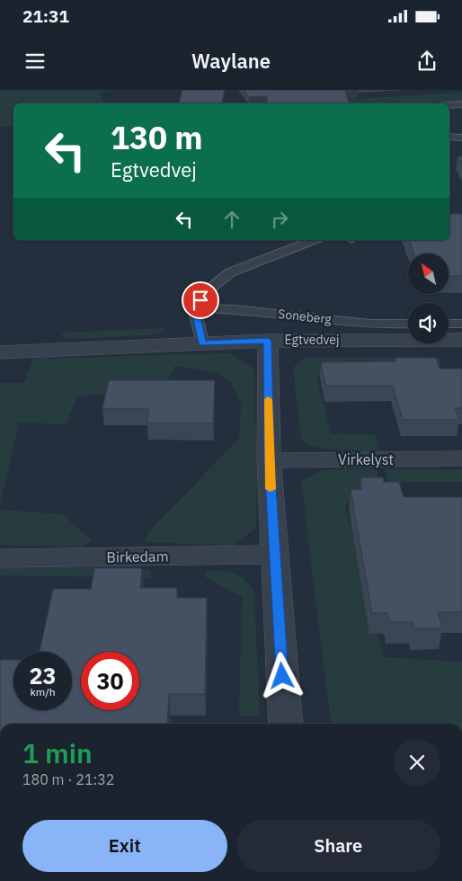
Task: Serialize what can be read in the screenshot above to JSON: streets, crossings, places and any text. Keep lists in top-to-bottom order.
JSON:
{
  "streets": {
    "street": ["Egtvedvej", "Virkelyst", "Birkedam"],
    "lane": ["Soneberg"]
  },
  "north": "top left",
  "page": {
    "status": "21:31",
    "header": "Waylane",
    "turn": ["130 m", "Egtvedvej"],
    "speed": "23 km/h",
    "limit": "30",
    "heading": ["1 min", "180 m · 21:32"],
    "buttons": ["Exit", "Share"]
  }
}
